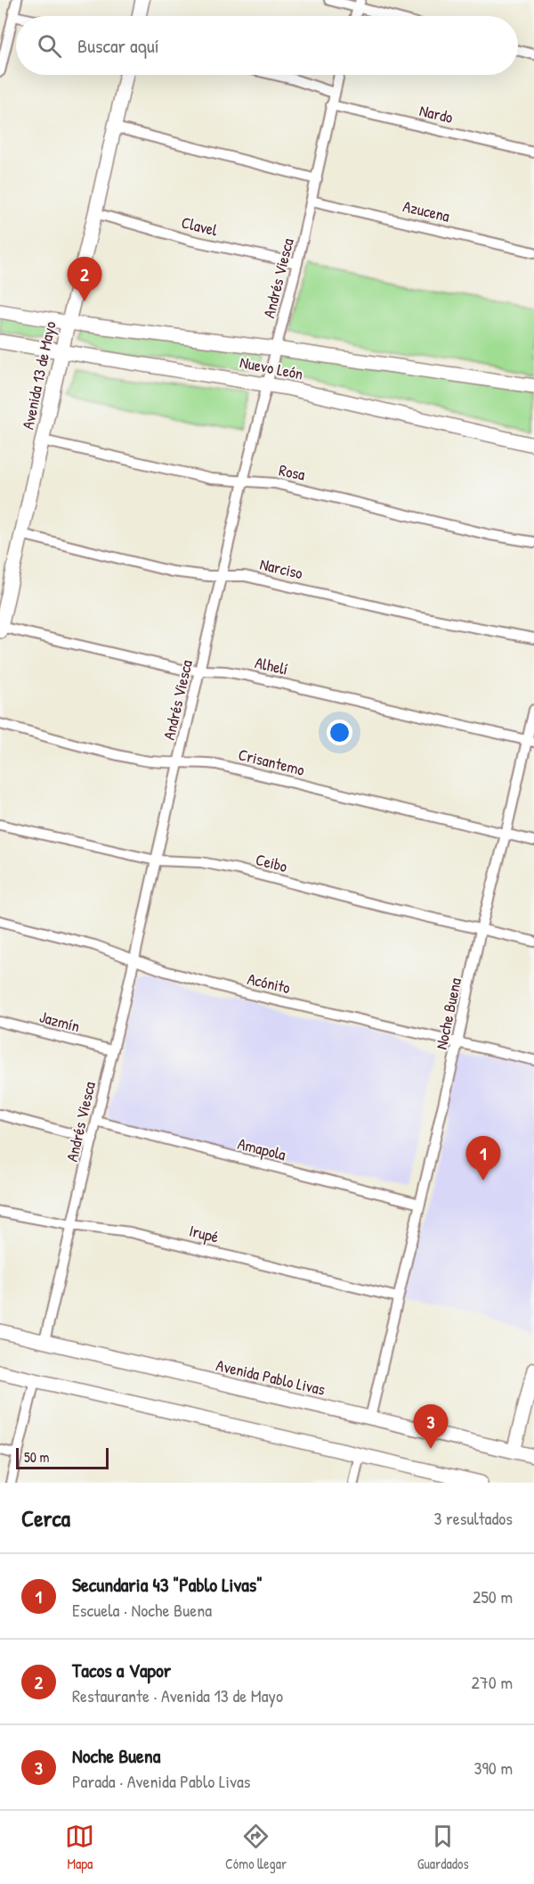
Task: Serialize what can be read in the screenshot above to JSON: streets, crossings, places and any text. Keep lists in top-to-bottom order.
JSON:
{
  "streets": {
    "street": [
      "Nardo",
      "Azucena",
      "Clavel",
      "Andrés Viesca",
      "Nuevo León",
      "Avenida 13 de Mayo",
      "Rosa",
      "Narciso",
      "Alhelí",
      "Crisantemo",
      "Ceibo",
      "Acónito",
      "Noche Buena",
      "Jazmín",
      "Amapola",
      "Irupé",
      "Avenida Pablo Livas"
    ]
  },
  "crossings": [
    ["Nardo", "Andrés Viesca"],
    ["Azucena", "Andrés Viesca"],
    ["Clavel", "Andrés Viesca"],
    ["Clavel", "Avenida 13 de Mayo"],
    ["Andrés Viesca", "Nuevo León"],
    ["Andrés Viesca", "Rosa"],
    ["Andrés Viesca", "Narciso"],
    ["Andrés Viesca", "Alhelí"],
    ["Andrés Viesca", "Crisantemo"],
    ["Andrés Viesca", "Ceibo"],
    ["Andrés Viesca", "Acónito"],
    ["Andrés Viesca", "Jazmín"],
    ["Andrés Viesca", "Amapola"],
    ["Andrés Viesca", "Irupé"],
    ["Andrés Viesca", "Avenida Pablo Livas"],
    ["Nuevo León", "Avenida 13 de Mayo"],
    ["Avenida 13 de Mayo", "Rosa"],
    ["Avenida 13 de Mayo", "Narciso"],
    ["Avenida 13 de Mayo", "Alhelí"],
    ["Alhelí", "Noche Buena"],
    ["Crisantemo", "Noche Buena"],
    ["Ceibo", "Noche Buena"],
    ["Acónito", "Noche Buena"],
    ["Noche Buena", "Amapola"],
    ["Noche Buena", "Irupé"],
    ["Noche Buena", "Avenida Pablo Livas"]
  ],
  "scale_bar": "50 m",
  "page": {
    "search": "Buscar aquí",
    "pins": ["2", "1", "3"],
    "scale": "50 m",
    "heading": ["Cerca", "3 resultados"],
    "list": [
      {
        "mark": "1",
        "name": "Secundaria 43 \"Pablo Livas\"",
        "note": "Escuela · Noche Buena",
        "value": "250 m"
      },
      {
        "mark": "2",
        "name": "Tacos a Vapor",
        "note": "Restaurante · Avenida 13 de Mayo",
        "value": "270 m"
      },
      {
        "mark": "3",
        "name": "Noche Buena",
        "note": "Parada · Avenida Pablo Livas",
        "value": "390 m"
      }
    ],
    "nav": ["Mapa", "Cómo llegar", "Guardados"]
  }
}
